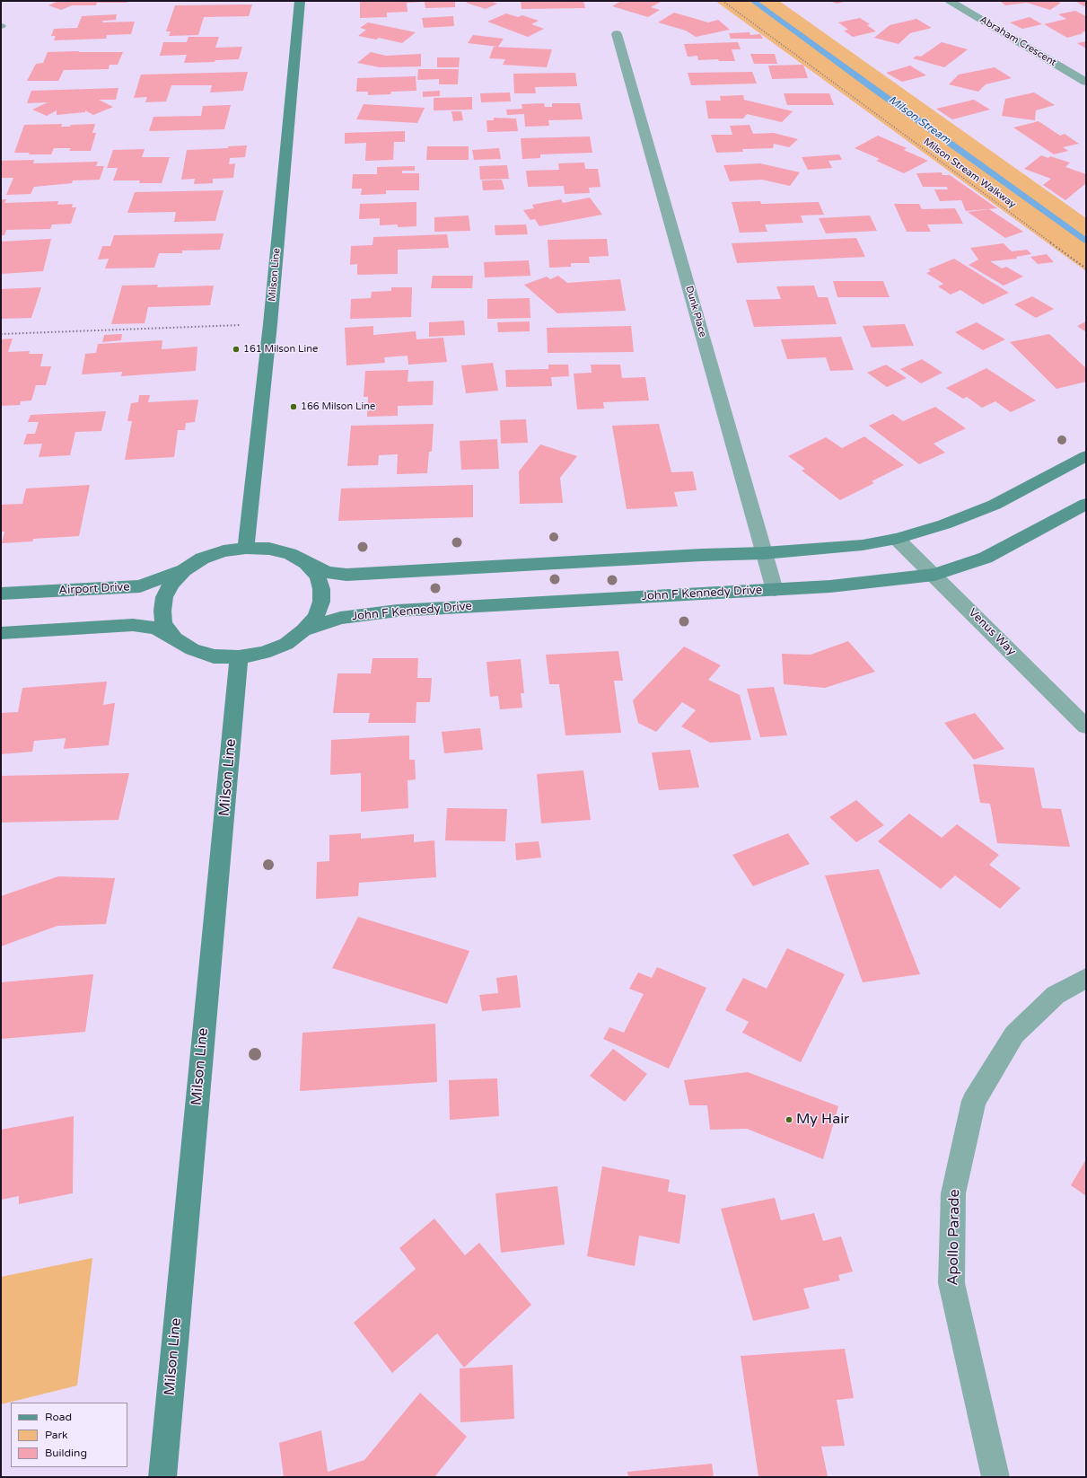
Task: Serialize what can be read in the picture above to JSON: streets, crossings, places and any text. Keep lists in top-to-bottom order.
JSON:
{
  "streets": {
    "main road": ["Milson Line", "Airport Drive", "John F Kennedy Drive"],
    "street": [
      "Abraham Crescent",
      "Dunk Place",
      "Venus Way",
      "Apollo Parade"
    ],
    "path": ["Milson Stream Walkway"]
  },
  "crossings": [
    ["Dunk Place", "John F Kennedy Drive"],
    ["John F Kennedy Drive", "Venus Way"]
  ],
  "water": ["Milson Stream"],
  "places": ["161 Milson Line", "166 Milson Line", "My Hair"],
  "legend": ["Road", "Park", "Building"]
}
